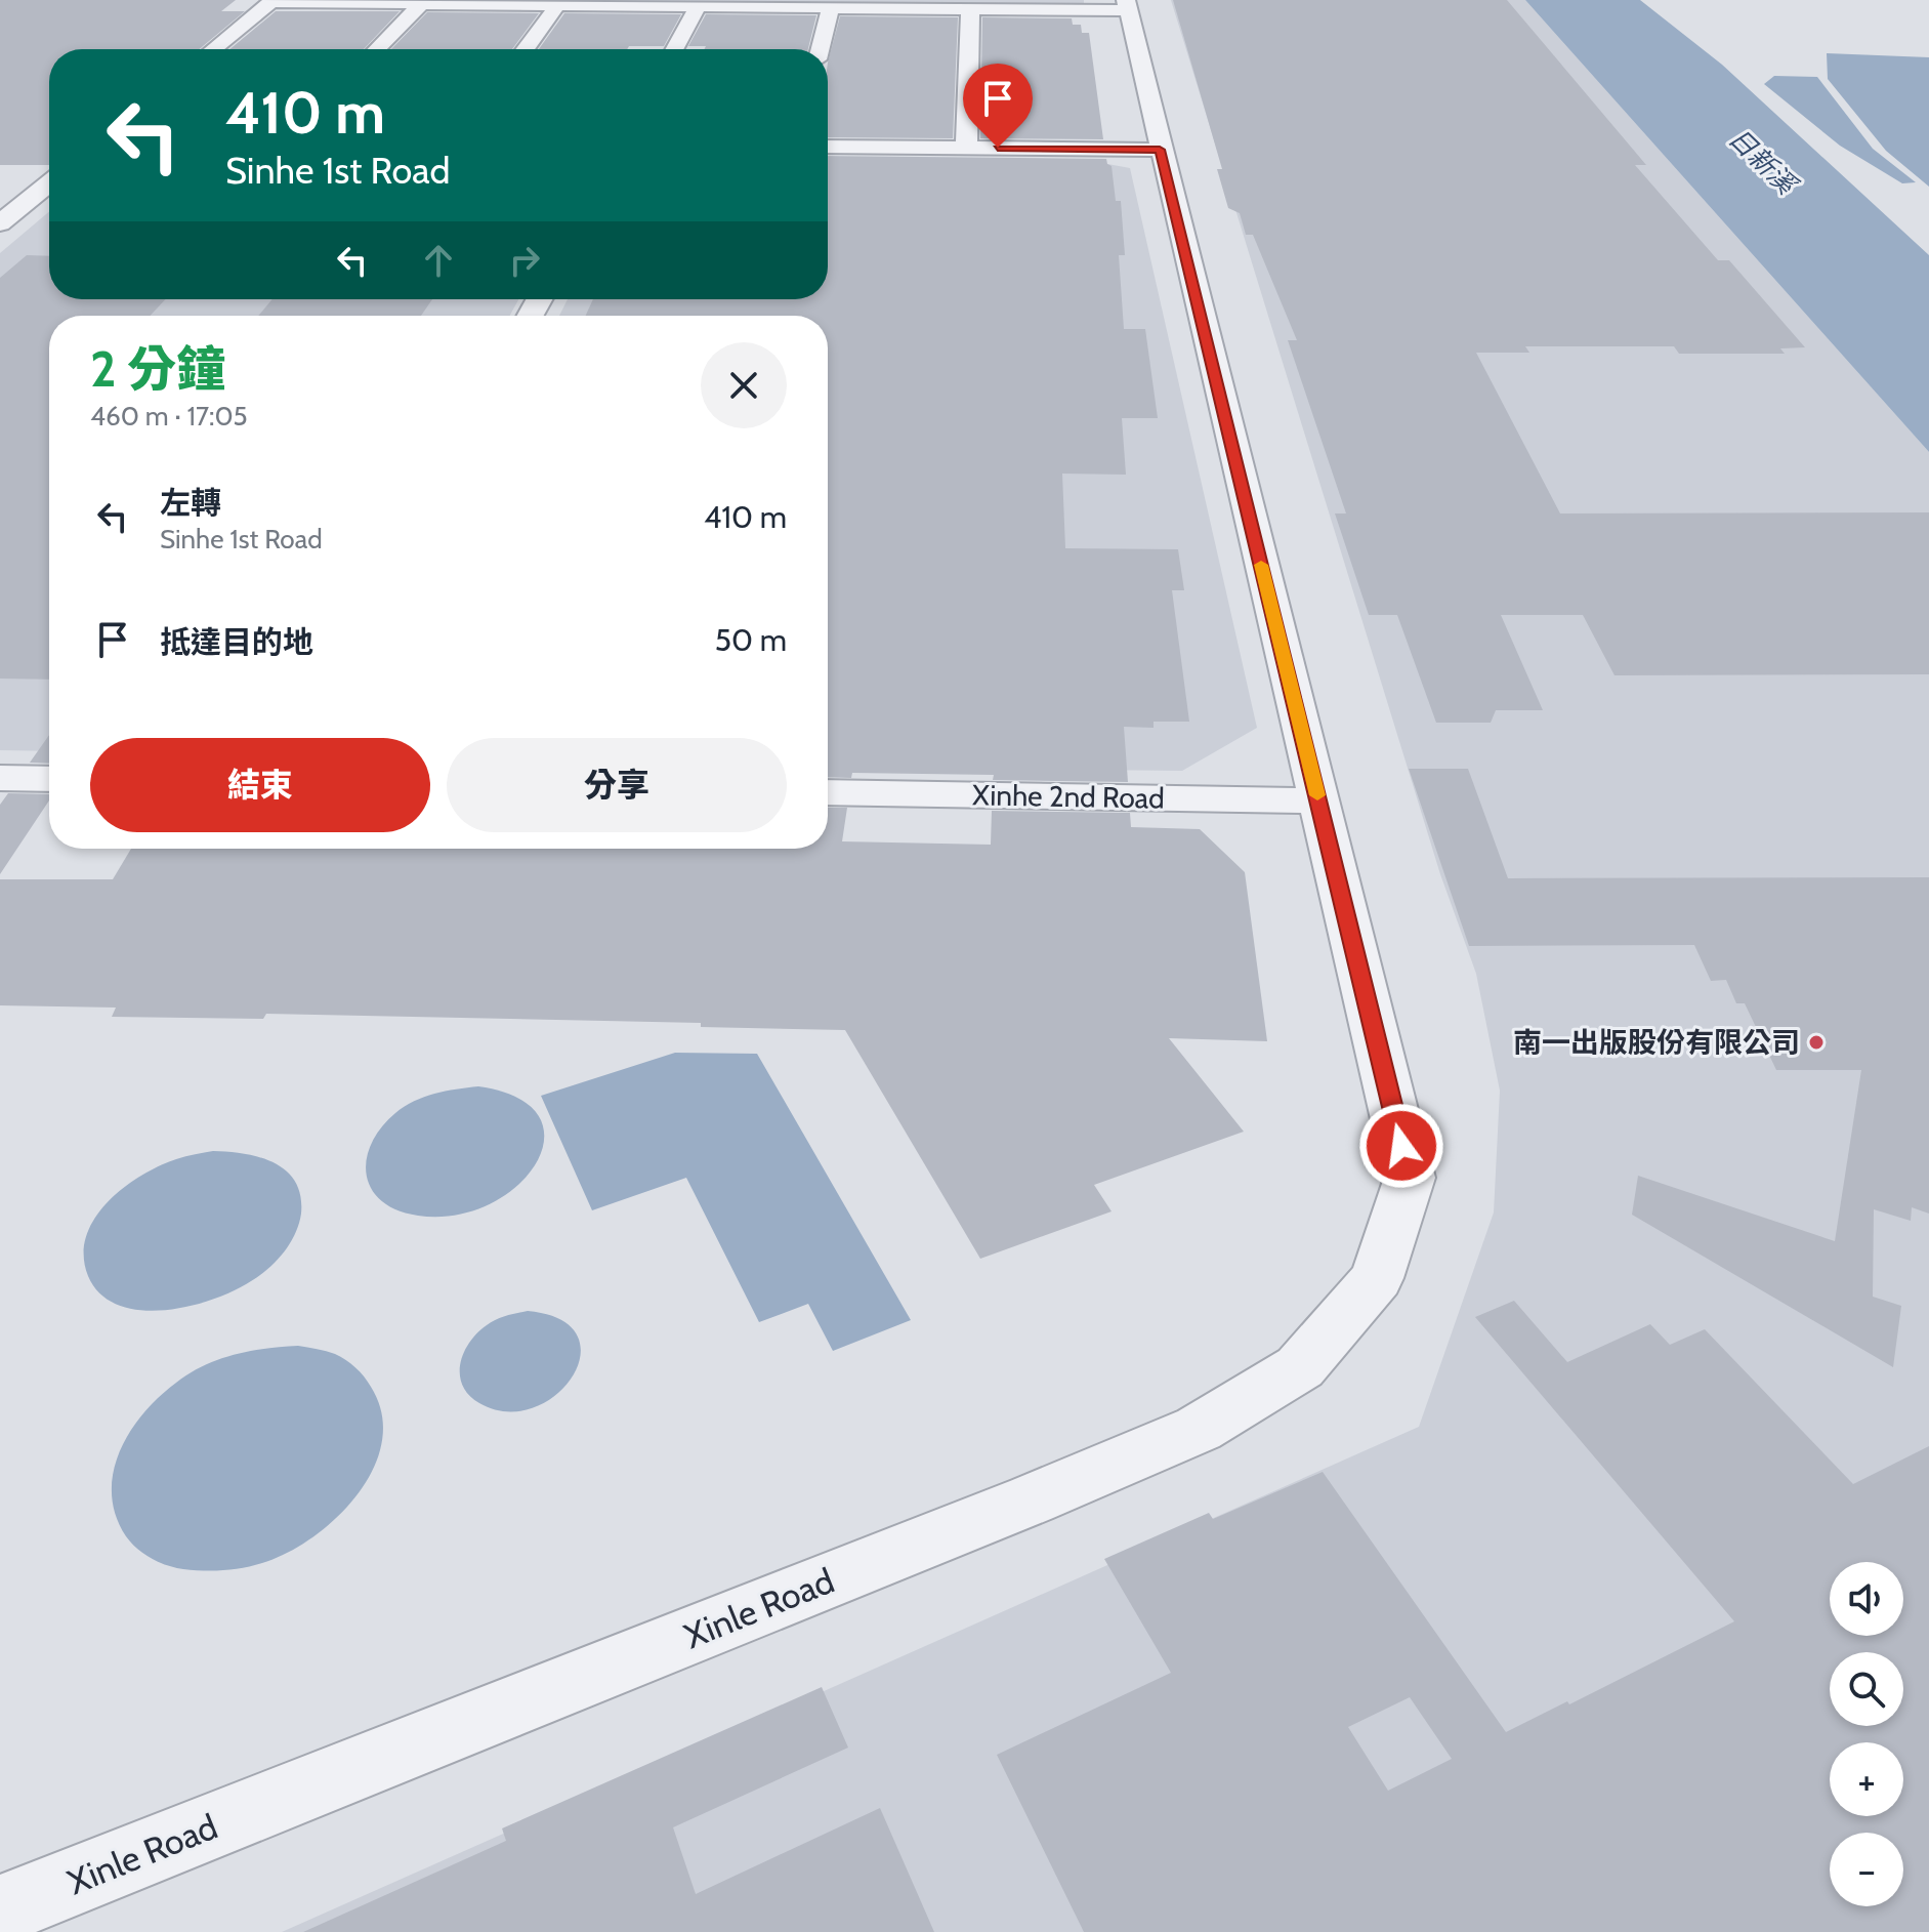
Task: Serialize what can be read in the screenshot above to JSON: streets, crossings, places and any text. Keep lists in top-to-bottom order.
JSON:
{
  "streets": {
    "street": ["Xinhe 2nd Road", "Xinle Road"]
  },
  "crossings": [
    ["Xinhe 2nd Road", "Xinle Road"]
  ],
  "water": ["日新溪"],
  "places": ["南一出版股份有限公司"],
  "page": {
    "turn": ["410 m", "Sinhe 1st Road"],
    "heading": ["2 分鐘", "460 m · 17:05"],
    "list": [
      {
        "name": "左轉",
        "note": "Sinhe 1st Road",
        "value": "410 m"
      },
      {
        "name": "抵達目的地",
        "value": "50 m"
      }
    ],
    "buttons": ["結束", "分享"],
    "map_buttons": ["+", "−"]
  }
}
